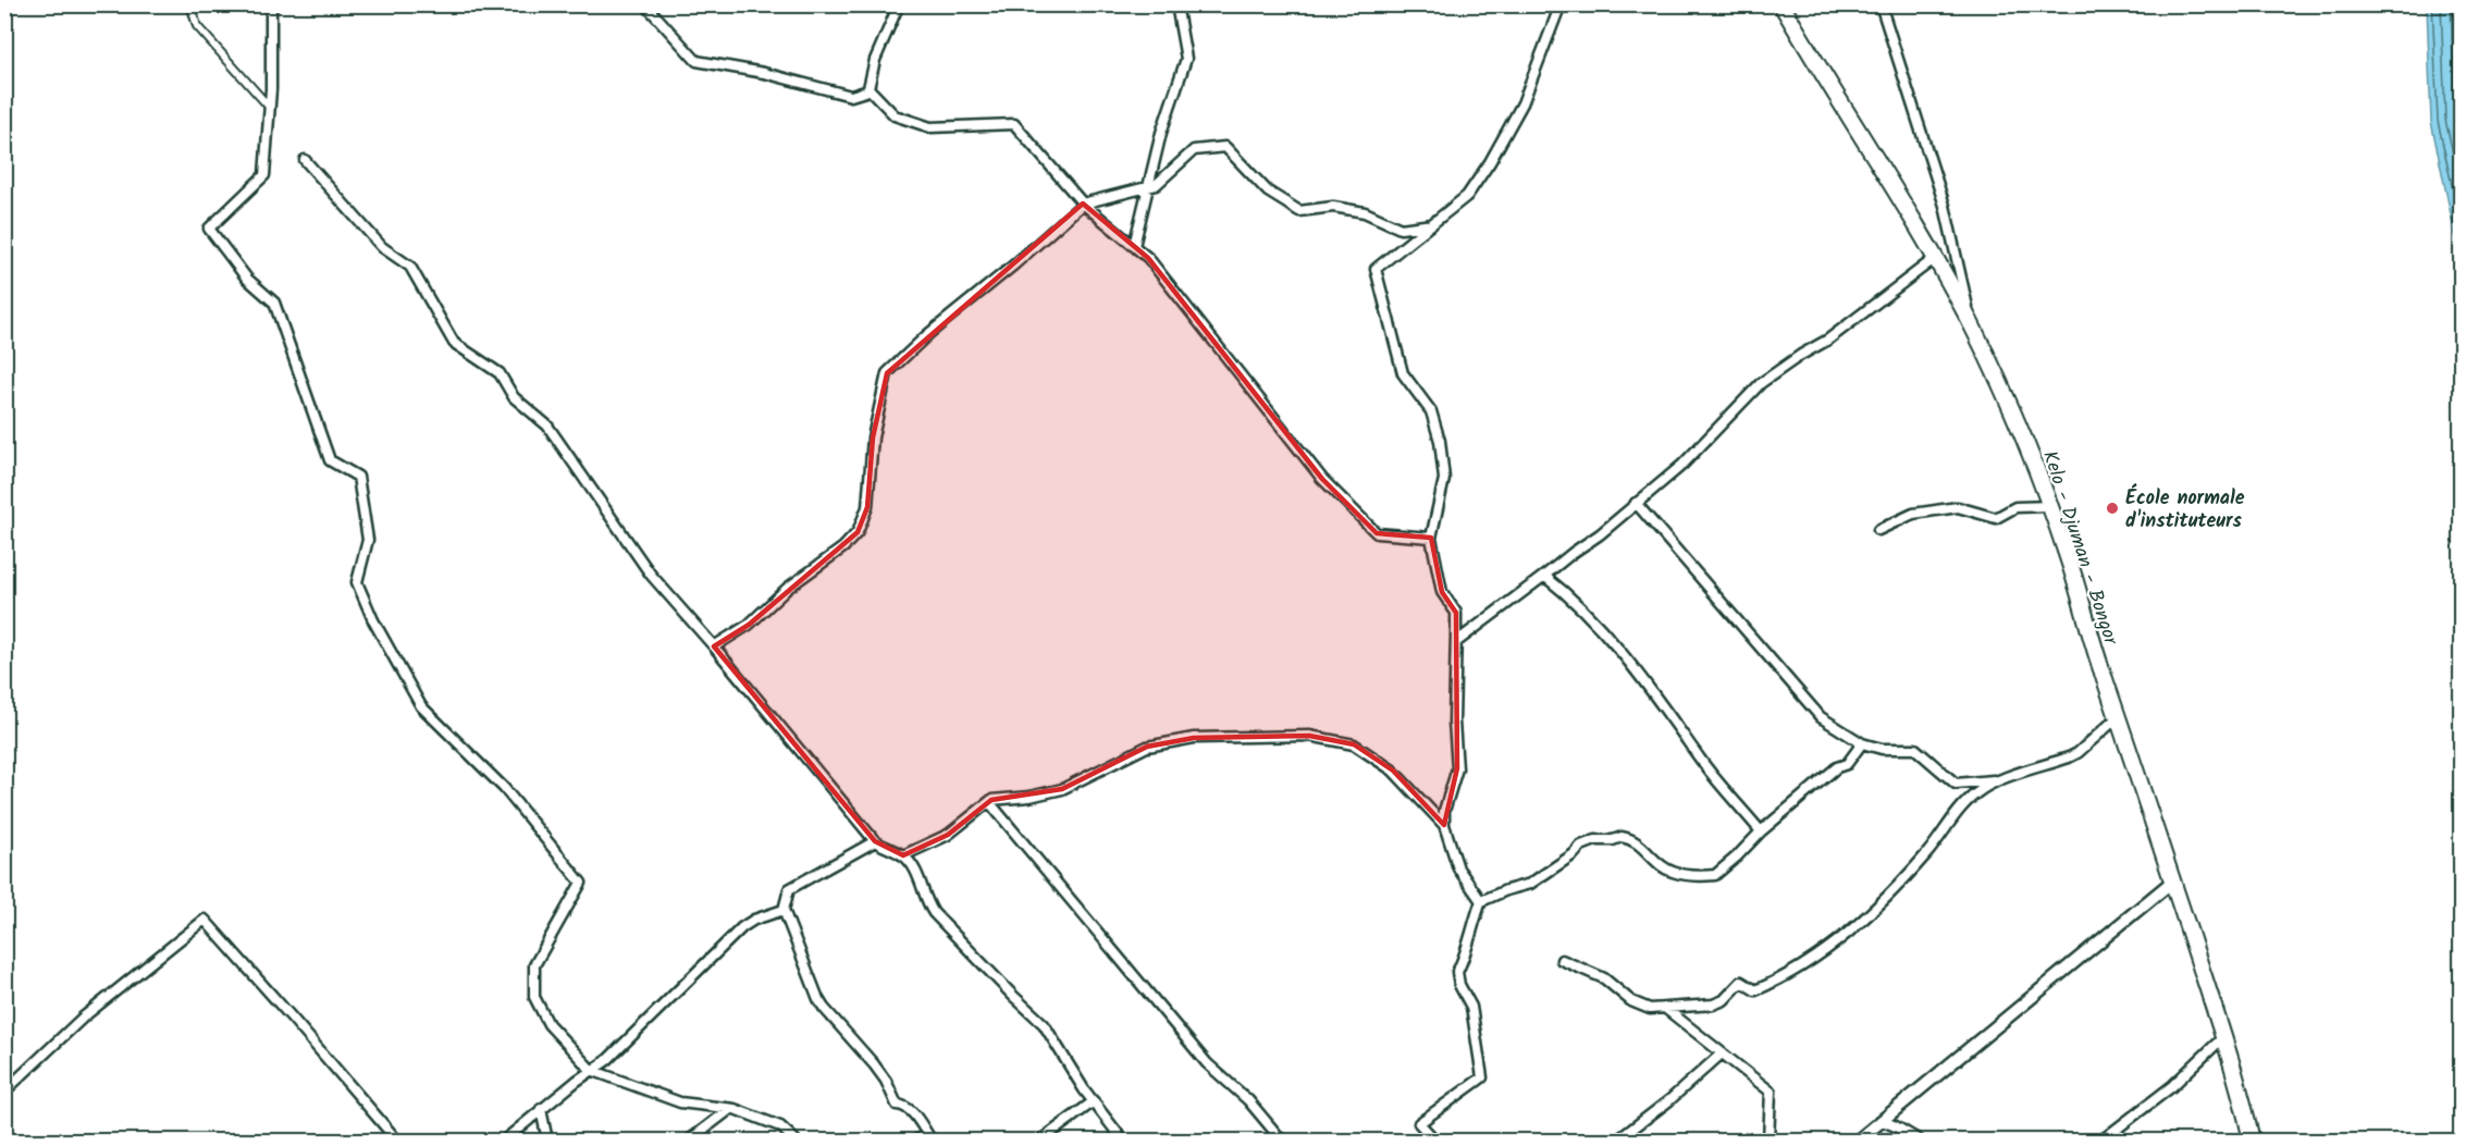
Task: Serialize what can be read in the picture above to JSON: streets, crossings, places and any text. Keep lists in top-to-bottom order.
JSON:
{
  "streets": {
    "highway": ["Kelo - Djuman - Bongor"]
  },
  "places": ["École normale d'instituteurs"]
}
